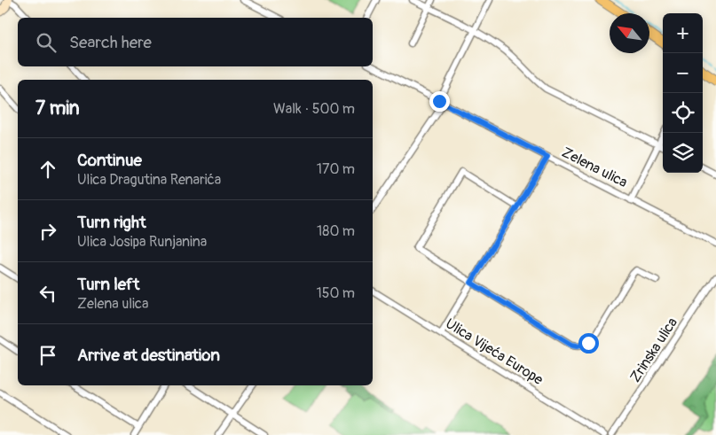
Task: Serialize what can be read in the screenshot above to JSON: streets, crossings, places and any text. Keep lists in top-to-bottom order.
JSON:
{
  "streets": {
    "street": ["Zelena ulica", "Zrinska ulica", "Ulica Vijeća Europe"]
  },
  "north": "top left",
  "page": {
    "map_buttons": ["+", "−"],
    "search": "Search here",
    "heading": ["7 min", "Walk · 500 m"],
    "list": [
      ["Continue", "Ulica Dragutina Renarića", "170 m"],
      ["Turn right", "Ulica Josipa Runjanina", "180 m"],
      ["Turn left", "Zelena ulica", "150 m"],
      "Arrive at destination"
    ]
  }
}
